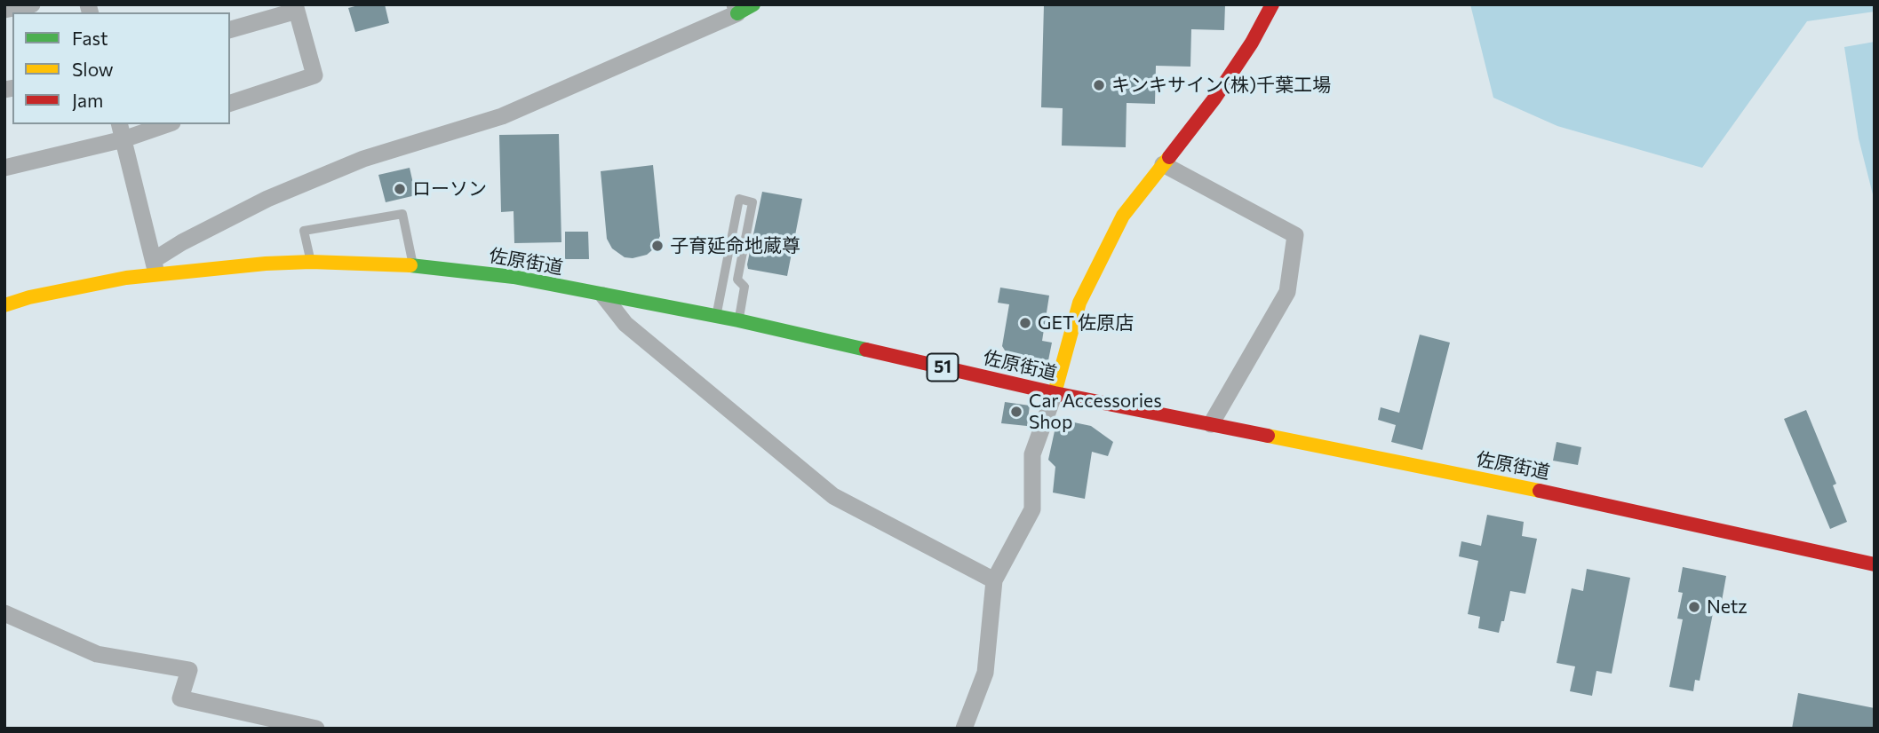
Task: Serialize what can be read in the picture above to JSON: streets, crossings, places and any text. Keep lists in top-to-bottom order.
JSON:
{
  "streets": {
    "main road": ["佐原街道", "51"]
  },
  "places": [
    "キンキサイン(株)千葉工場",
    "ローソン",
    "子育延命地蔵尊",
    "GET 佐原店",
    "Car Accessories Shop",
    "Netz"
  ],
  "legend": ["Fast", "Slow", "Jam"]
}
